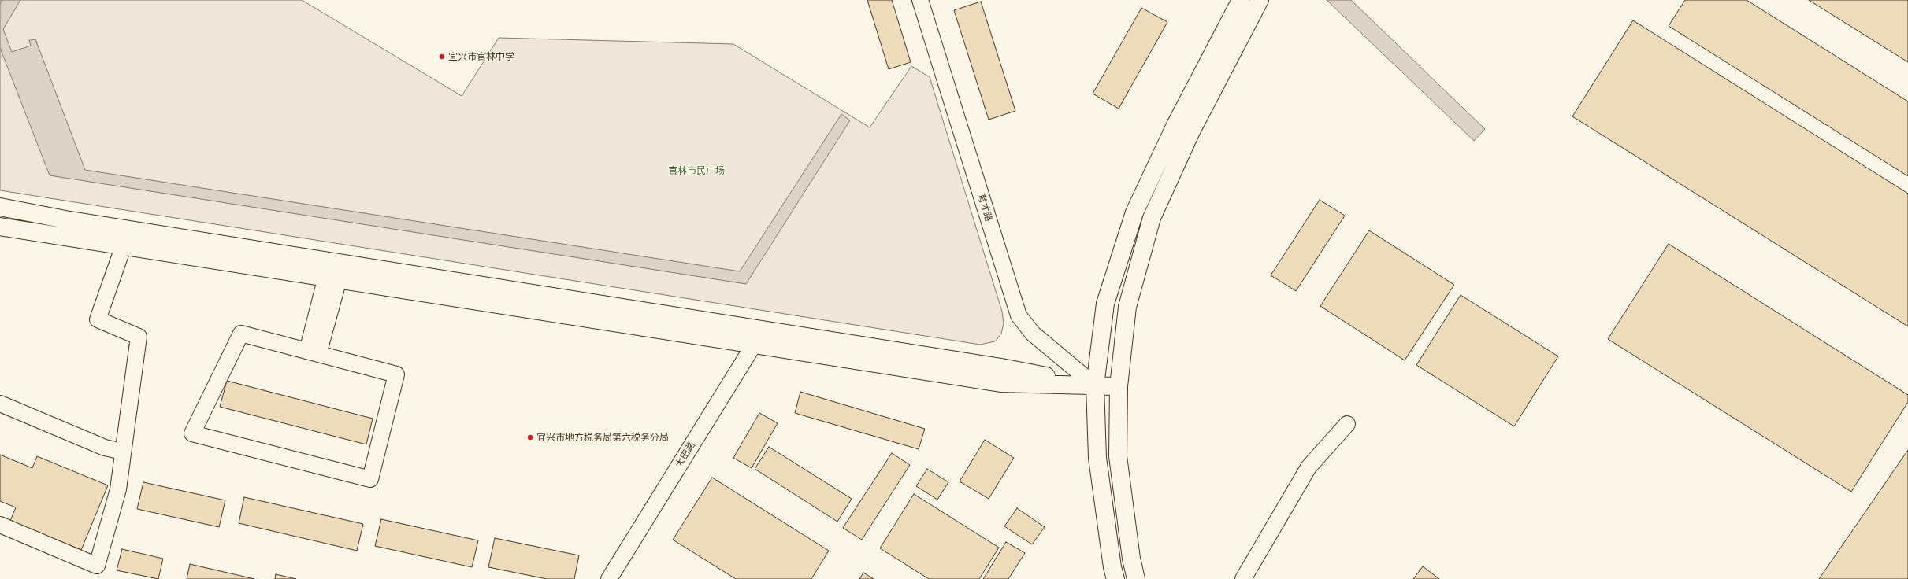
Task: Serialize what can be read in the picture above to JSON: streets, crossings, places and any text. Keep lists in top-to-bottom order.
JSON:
{
  "streets": {
    "street": ["育才路", "大田路"]
  },
  "parks": ["官林市民广场"],
  "places": ["宜兴市官林中学", "宜兴市地方税务局第六税务分局"]
}
